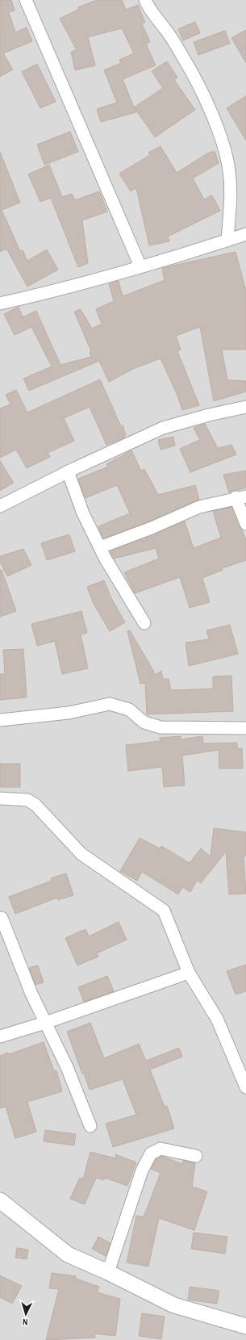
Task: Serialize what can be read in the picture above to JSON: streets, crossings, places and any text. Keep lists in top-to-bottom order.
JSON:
{
  "north": "bottom"
}
